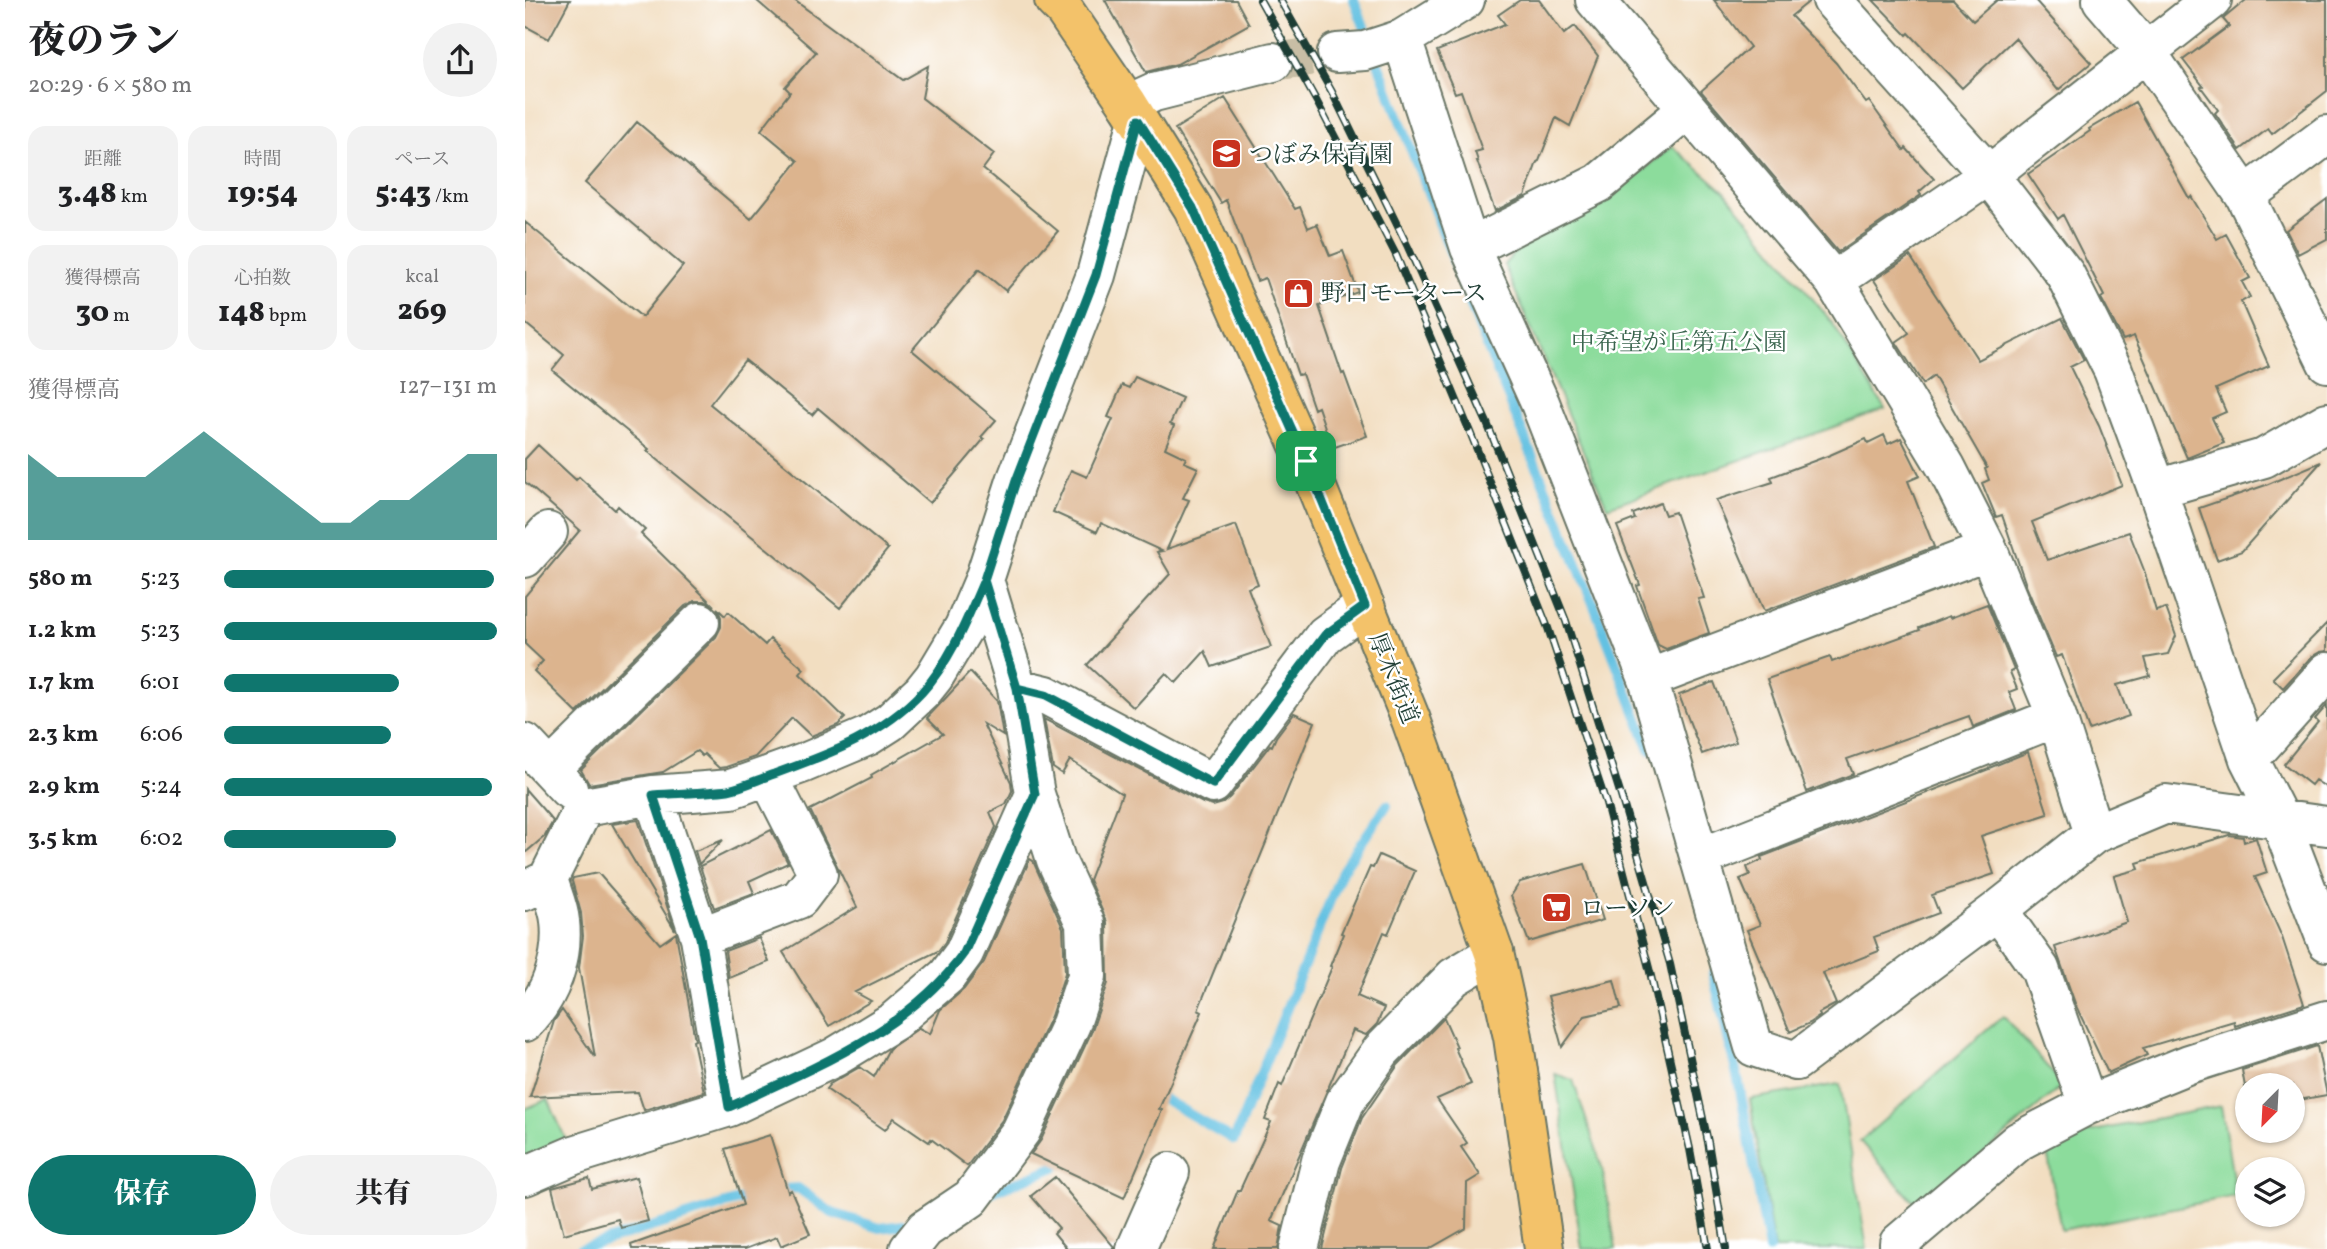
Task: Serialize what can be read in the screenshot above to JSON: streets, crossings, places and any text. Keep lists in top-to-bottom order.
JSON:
{
  "streets": {
    "main road": ["厚木街道"]
  },
  "parks": ["中希望が丘第五公園"],
  "places": {
    "school or university": ["つぼみ保育園"],
    "shop": ["野口モータース"],
    "supermarket": ["ローソン"]
  },
  "north": "bottom left",
  "page": {
    "heading": ["夜のラン", "20:29 · 6 × 580 m"],
    "stats": [
      ["距離", "3.48 km"],
      ["時間", "19:54"],
      ["ペース", "5:43 /km"],
      ["獲得標高", "30 m"],
      ["心拍数", "148 bpm"],
      ["kcal", "269"]
    ],
    "chart": ["獲得標高", "127–131 m"],
    "list": [
      {
        "name": "580 m",
        "note": "5:23"
      },
      {
        "name": "1.2 km",
        "note": "5:23"
      },
      {
        "name": "1.7 km",
        "note": "6:01"
      },
      {
        "name": "2.3 km",
        "note": "6:06"
      },
      {
        "name": "2.9 km",
        "note": "5:24"
      },
      {
        "name": "3.5 km",
        "note": "6:02"
      }
    ],
    "buttons": ["保存", "共有"]
  }
}
